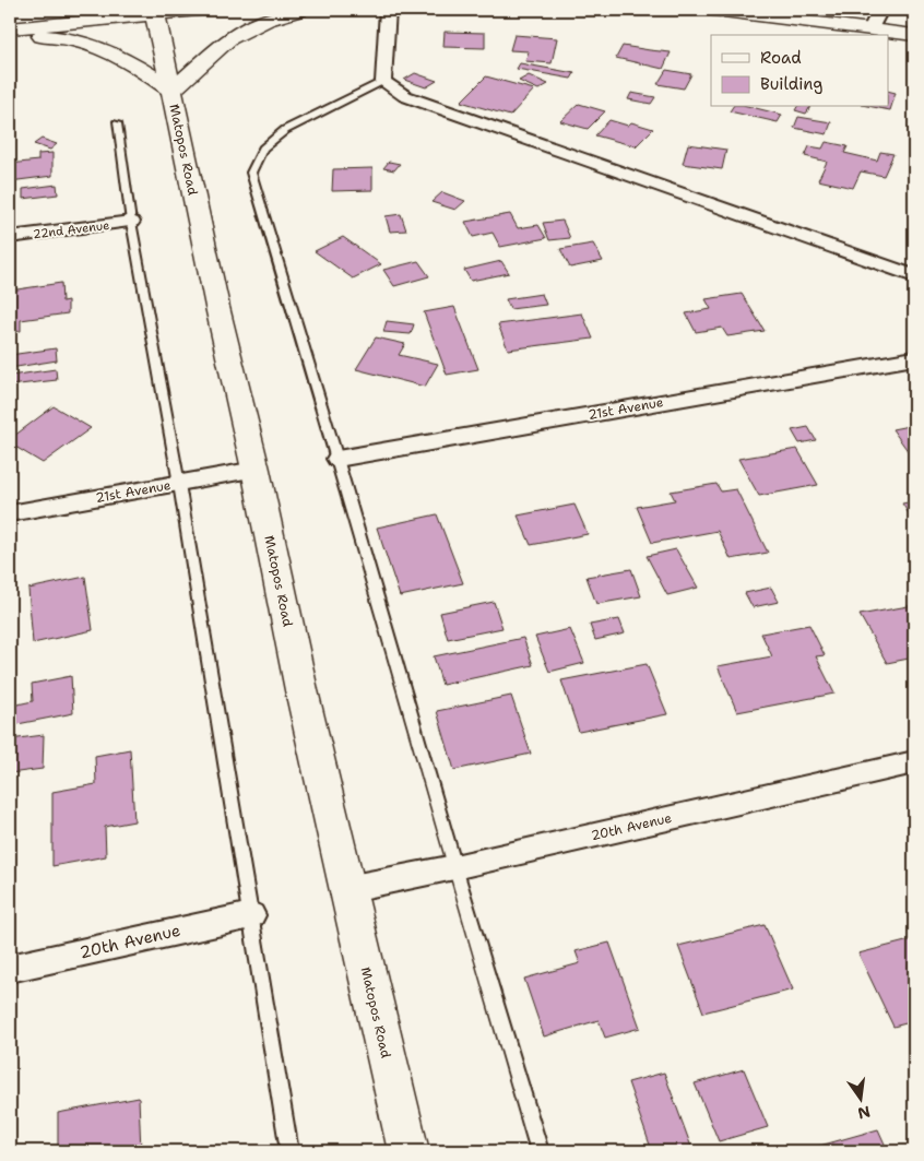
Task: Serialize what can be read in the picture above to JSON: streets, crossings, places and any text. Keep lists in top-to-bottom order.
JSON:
{
  "streets": {
    "main road": ["Matopos Road"],
    "street": ["22nd Avenue", "21st Avenue", "20th Avenue"]
  },
  "crossings": [
    ["Matopos Road", "21st Avenue"],
    ["Matopos Road", "20th Avenue"]
  ],
  "legend": ["Road", "Building"],
  "north": "bottom"
}
